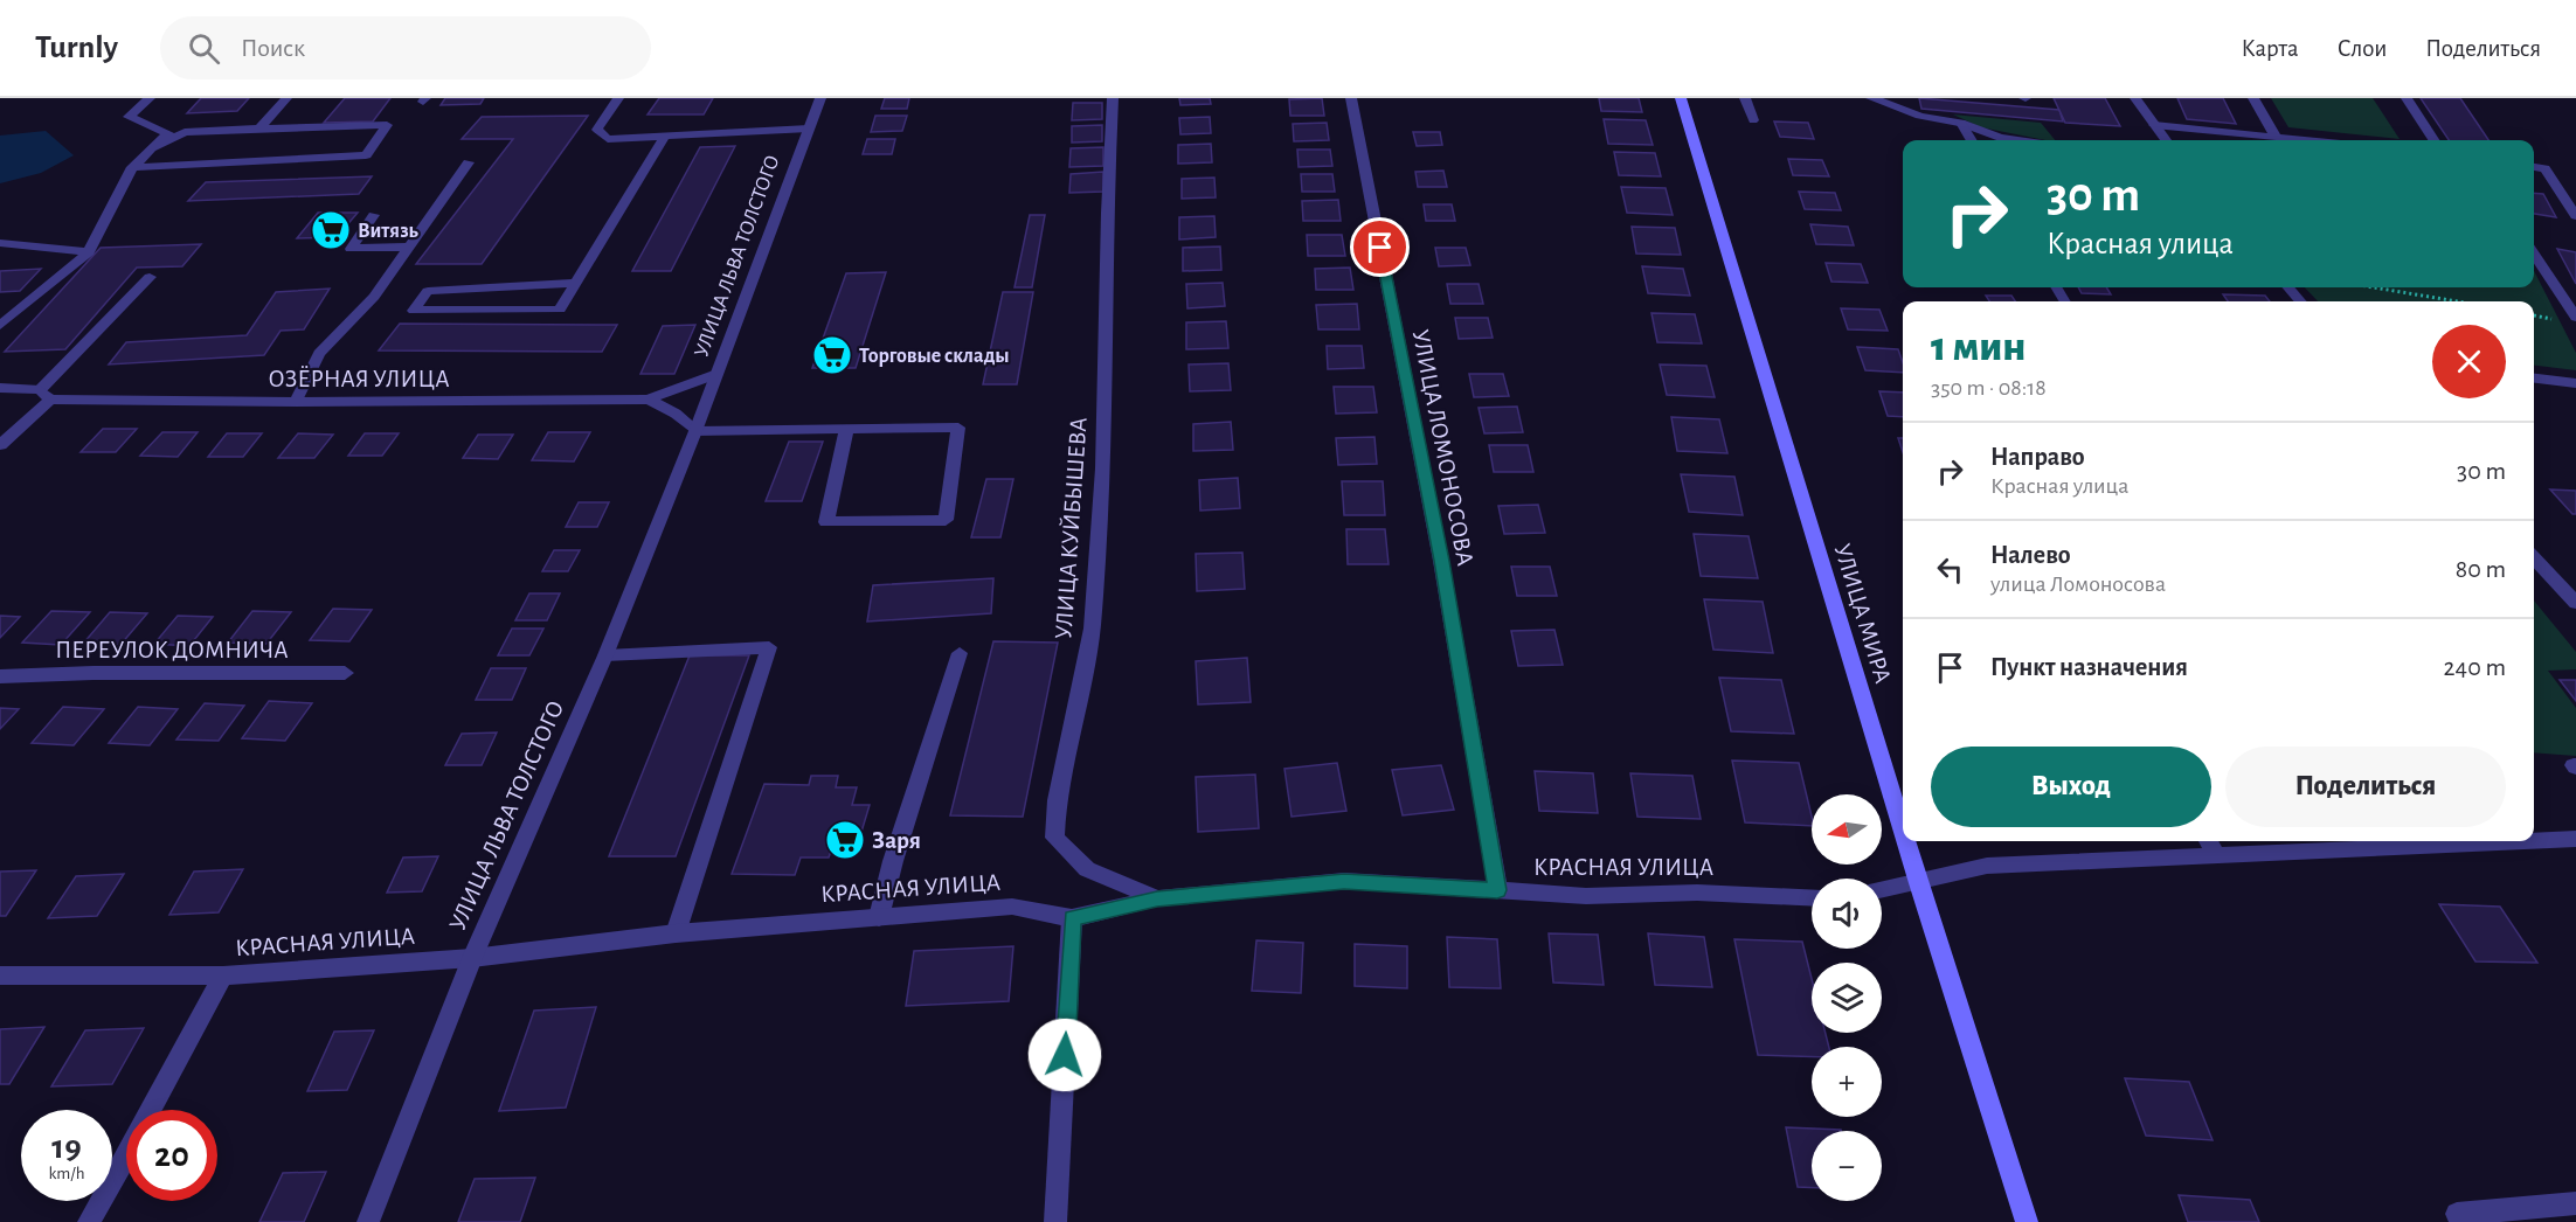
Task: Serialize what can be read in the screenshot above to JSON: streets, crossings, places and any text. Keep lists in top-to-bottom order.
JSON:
{
  "streets": {
    "main road": ["УЛИЦА МИРА"],
    "street": [
      "УЛИЦА ЛЬВА ТОЛСТОГО",
      "ОЗЁРНАЯ УЛИЦА",
      "УЛИЦА ЛОМОНОСОВА",
      "УЛИЦА КУЙБЫШЕВА",
      "ПЕРЕУЛОК ДОМНИЧА",
      "КРАСНАЯ УЛИЦА"
    ]
  },
  "crossings": [
    ["УЛИЦА ЛЬВА ТОЛСТОГО", "ОЗЁРНАЯ УЛИЦА"],
    ["УЛИЦА ЛЬВА ТОЛСТОГО", "КРАСНАЯ УЛИЦА"],
    ["УЛИЦА ЛОМОНОСОВА", "КРАСНАЯ УЛИЦА"],
    ["УЛИЦА КУЙБЫШЕВА", "КРАСНАЯ УЛИЦА"]
  ],
  "places": {
    "supermarket": ["Витязь", "Торговые склады", "Заря"]
  },
  "north": "left",
  "page": {
    "header": "Turnly",
    "search": "Поиск",
    "nav": ["Карта", "Слои", "Поделиться"],
    "turn": ["30 m", "Красная улица"],
    "heading": ["1 мин", "350 m · 08:18"],
    "list": [
      {
        "name": "Направо",
        "note": "Красная улица",
        "value": "30 m"
      },
      {
        "name": "Налево",
        "note": "улица Ломоносова",
        "value": "80 m"
      },
      {
        "name": "Пункт назначения",
        "value": "240 m"
      }
    ],
    "buttons": ["Выход", "Поделиться"],
    "map_buttons": ["+", "−"],
    "speed": "19 km/h",
    "limit": "20"
  }
}
